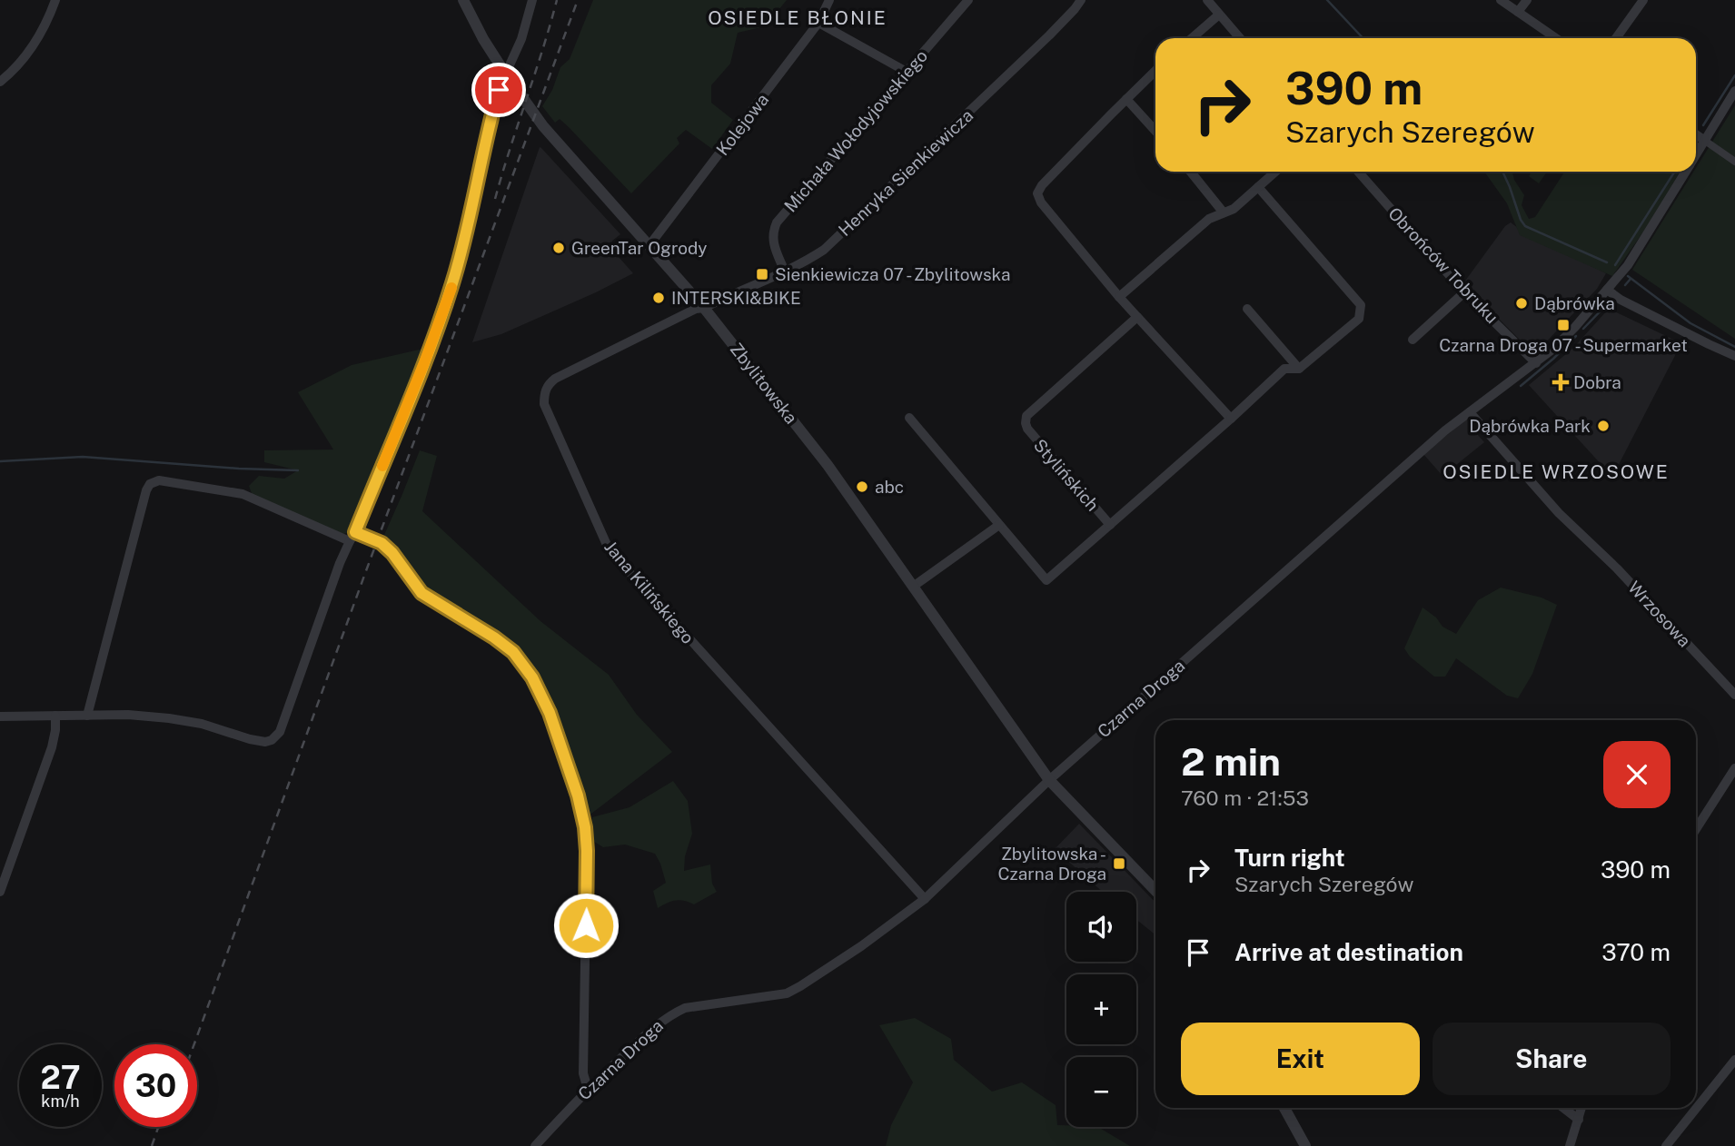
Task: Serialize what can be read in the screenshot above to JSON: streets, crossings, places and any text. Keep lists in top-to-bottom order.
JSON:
{
  "streets": {
    "street": [
      "Kolejowa",
      "Michała Wołodyjowskiego",
      "Henryka Sienkiewicza",
      "Obrońców Tobruku",
      "Zbylitowska",
      "Stylińskich",
      "Jana Kilińskiego",
      "Wrzosowa",
      "Czarna Droga"
    ]
  },
  "crossings": [
    ["Kolejowa", "Zbylitowska"],
    ["Michała Wołodyjowskiego", "Henryka Sienkiewicza"],
    ["Henryka Sienkiewicza", "Zbylitowska"],
    ["Henryka Sienkiewicza", "Jana Kilińskiego"],
    ["Obrońców Tobruku", "Czarna Droga"],
    ["Zbylitowska", "Jana Kilińskiego"],
    ["Zbylitowska", "Czarna Droga"],
    ["Jana Kilińskiego", "Czarna Droga"],
    ["Wrzosowa", "Czarna Droga"]
  ],
  "districts": ["OSIEDLE BŁONIE", "OSIEDLE WRZOSOWE"],
  "places": {
    "other": [
      "GreenTar Ogrody",
      "INTERSKI&BIKE",
      "Dąbrówka",
      "Dąbrówka Park",
      "abc"
    ],
    "transit": ["Sienkiewicza 07 - Zbylitowska", "Czarna Droga 07 - Supermarket", "Zbylitowska - Czarna Droga"],
    "health": ["Dobra"]
  },
  "page": {
    "turn": ["390 m", "Szarych Szeregów"],
    "heading": ["2 min", "760 m · 21:53"],
    "list": [
      {
        "name": "Turn right",
        "note": "Szarych Szeregów",
        "value": "390 m"
      },
      {
        "name": "Arrive at destination",
        "value": "370 m"
      }
    ],
    "map_buttons": ["+", "−"],
    "buttons": ["Exit", "Share"],
    "speed": "27 km/h",
    "limit": "30"
  }
}
